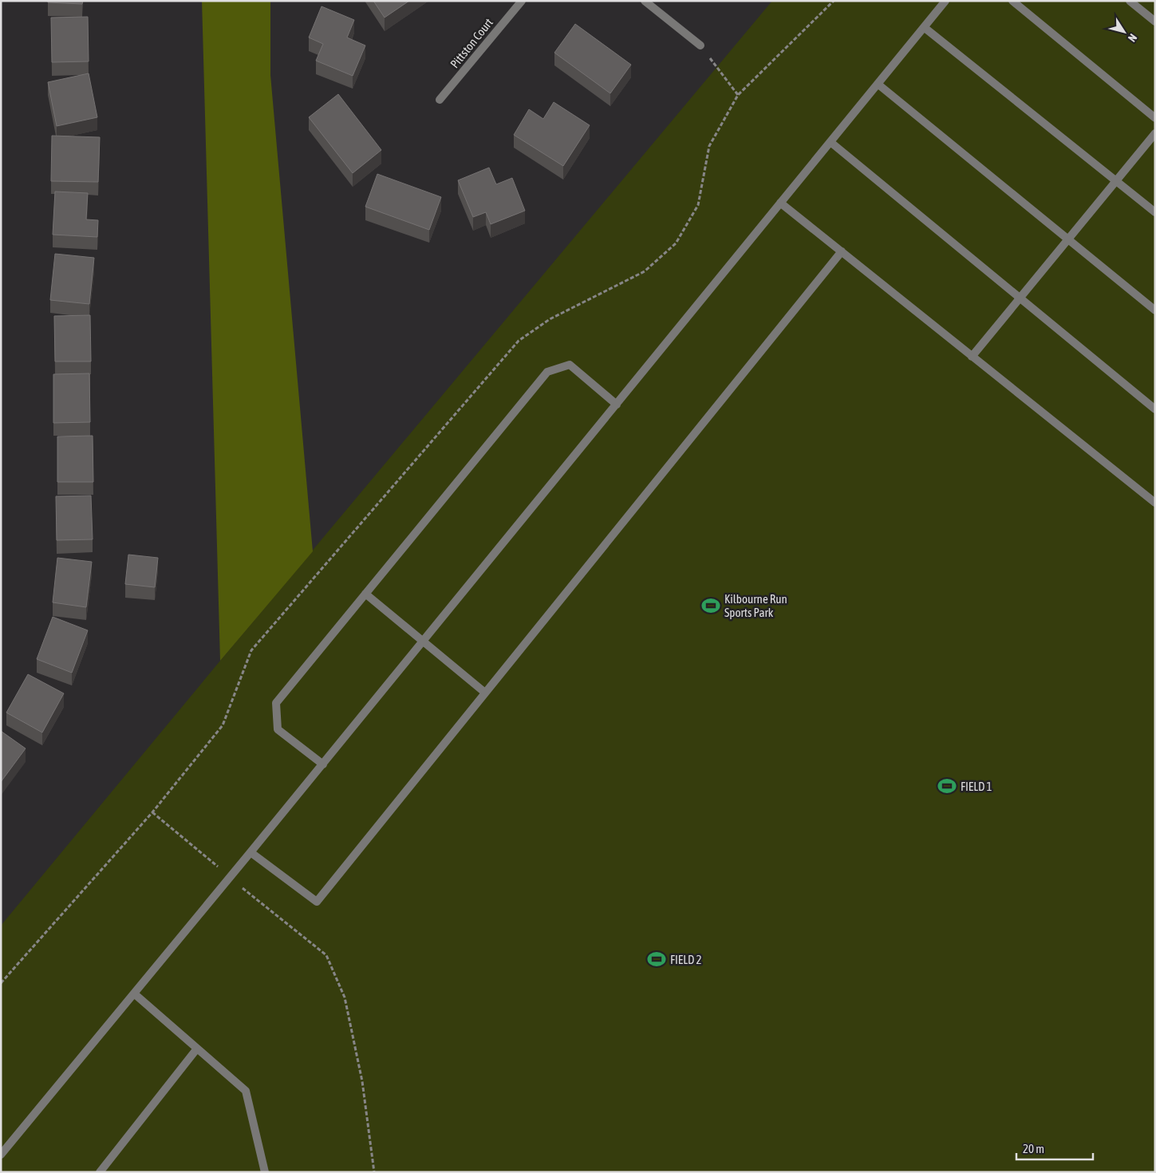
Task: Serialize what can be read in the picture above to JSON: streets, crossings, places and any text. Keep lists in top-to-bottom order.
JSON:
{
  "streets": {
    "street": ["Pittston Court"]
  },
  "places": {
    "sports": ["Kilbourne Run Sports Park", "FIELD 1", "FIELD 2"]
  },
  "scale_bar": "20 m",
  "north": "bottom right"
}
